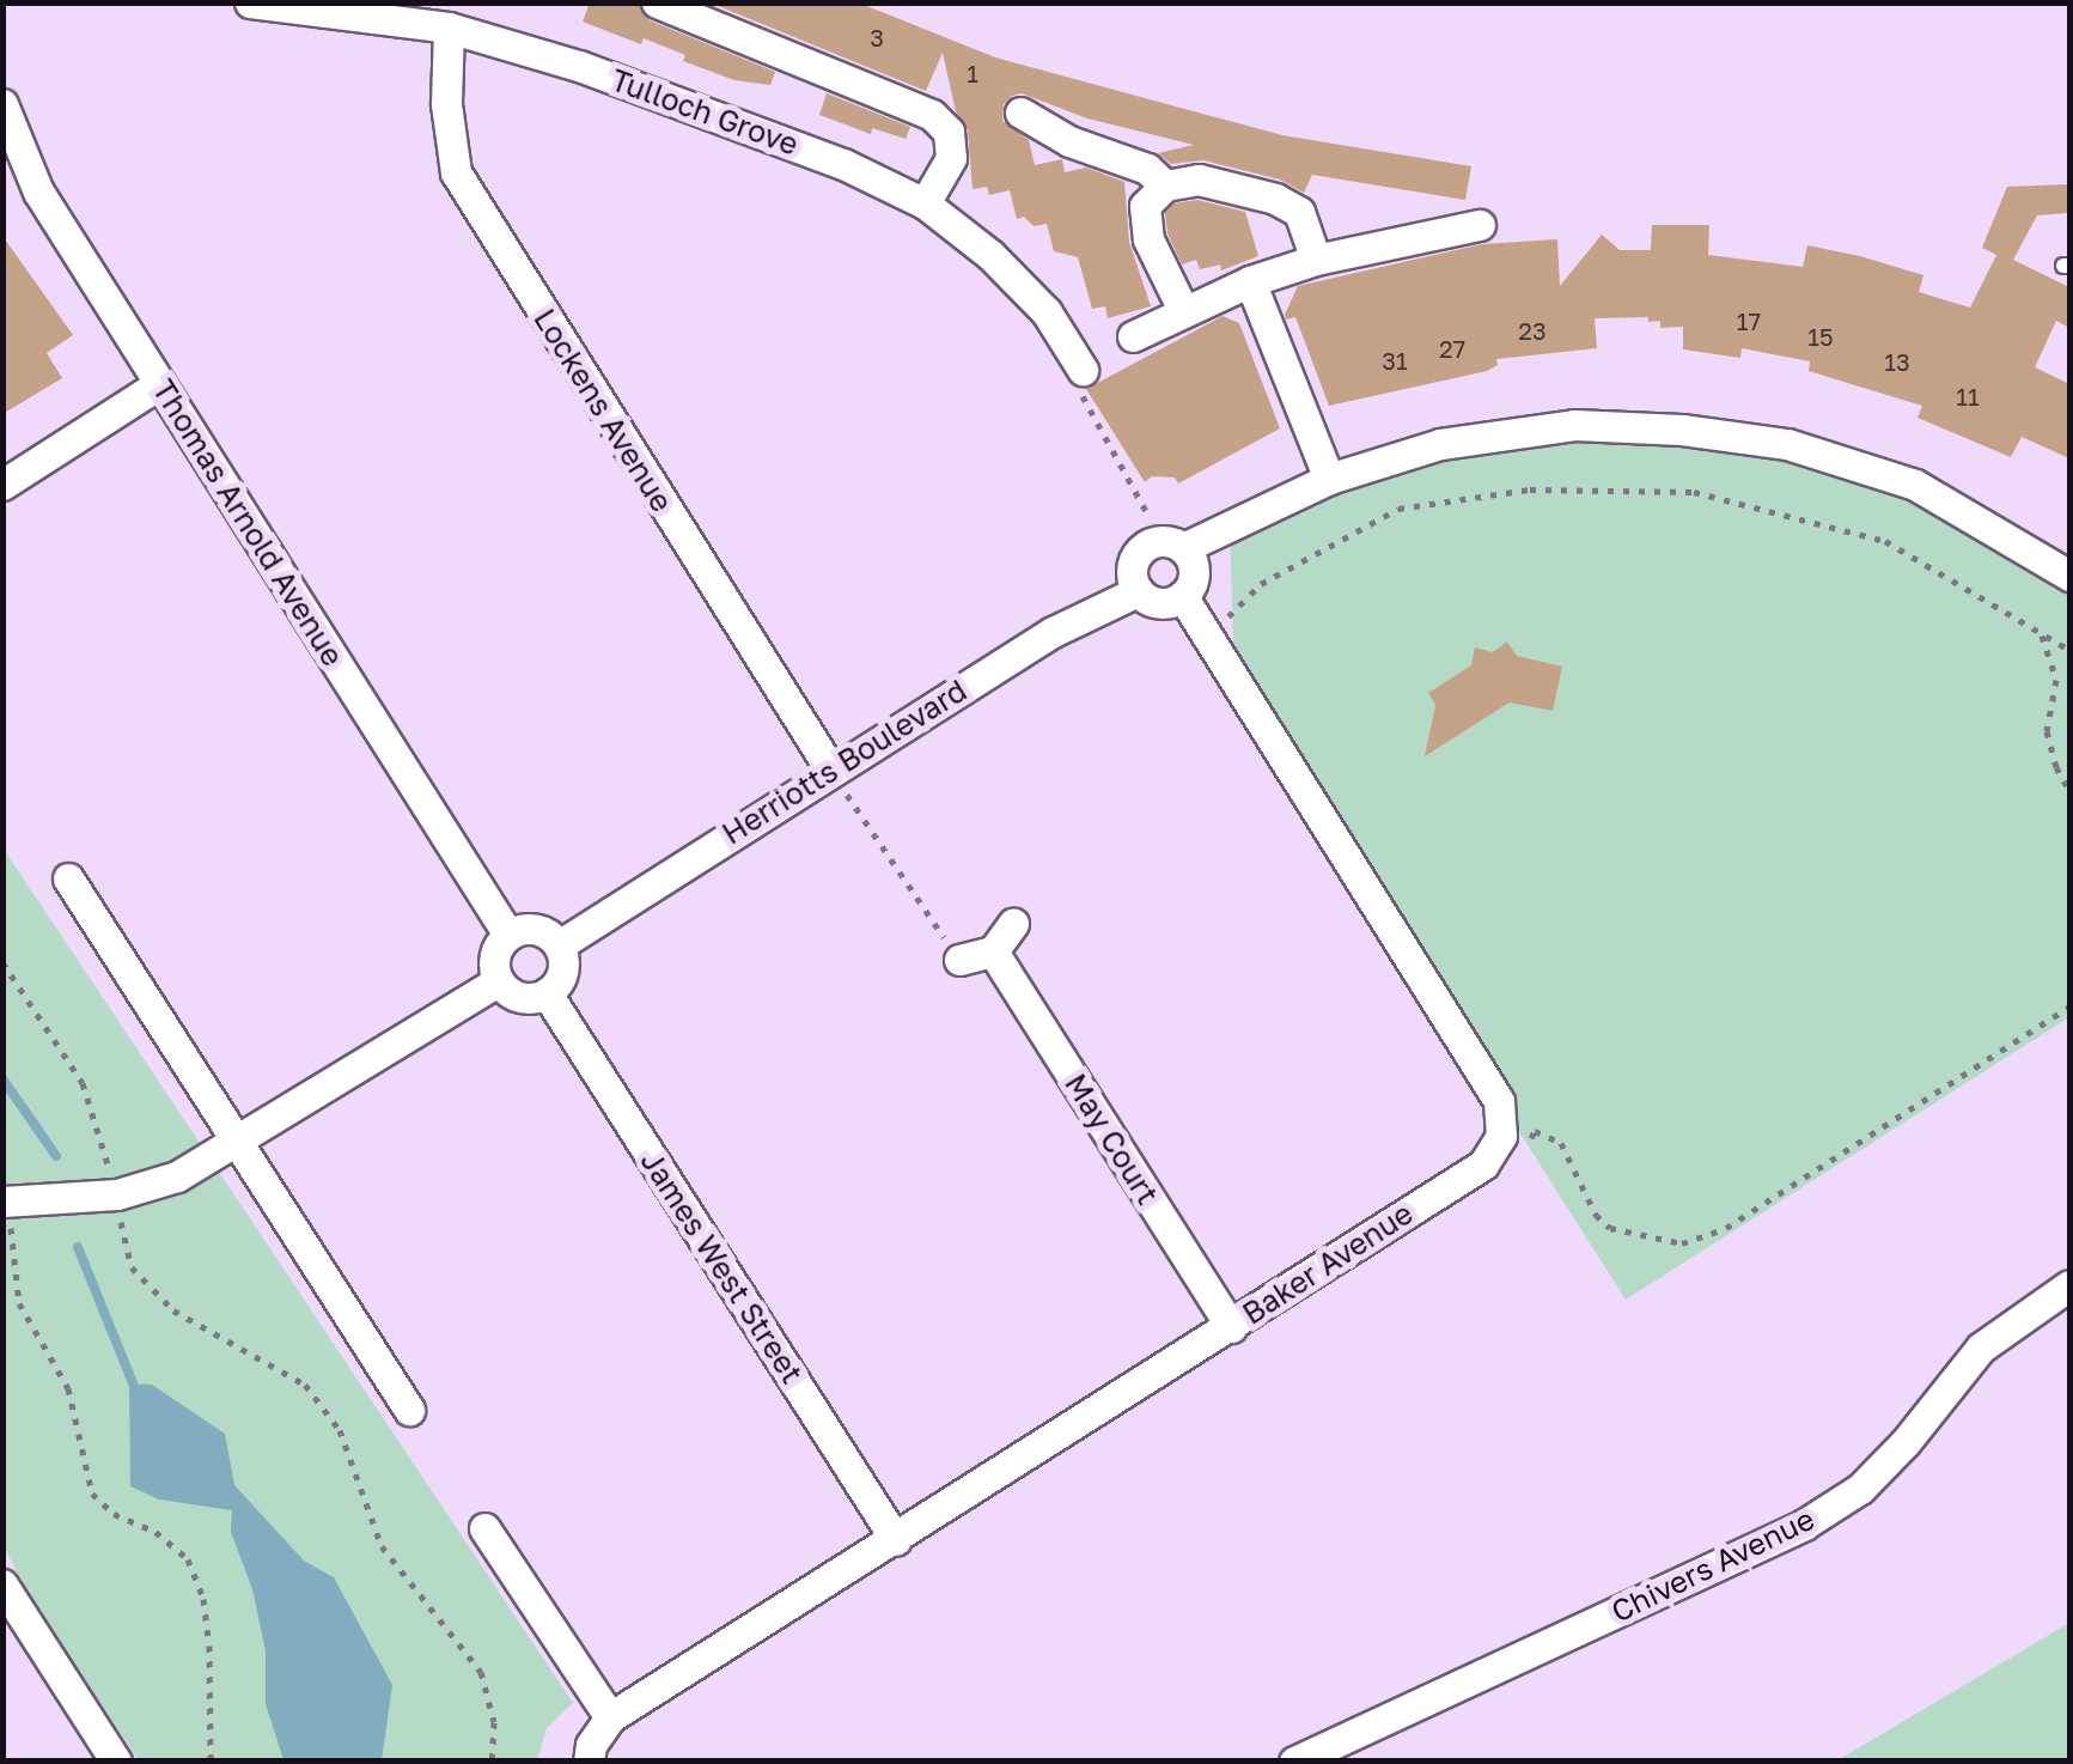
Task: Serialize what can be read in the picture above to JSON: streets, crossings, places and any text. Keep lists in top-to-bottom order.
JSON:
{
  "streets": {
    "street": [
      "Tulloch Grove",
      "Lockens Avenue",
      "Thomas Arnold Avenue",
      "Herriotts Boulevard",
      "May Court",
      "Baker Avenue",
      "James West Street",
      "Chivers Avenue"
    ]
  },
  "crossings": [
    ["Tulloch Grove", "Lockens Avenue"],
    ["Lockens Avenue", "Herriotts Boulevard"],
    ["Thomas Arnold Avenue", "Herriotts Boulevard"],
    ["Thomas Arnold Avenue", "James West Street"],
    ["Herriotts Boulevard", "Baker Avenue"],
    ["Herriotts Boulevard", "James West Street"],
    ["May Court", "Baker Avenue"],
    ["Baker Avenue", "James West Street"]
  ],
  "house_numbers": [
    "3",
    "1",
    "17",
    "23",
    "15",
    "27",
    "31",
    "13",
    "11"
  ]
}
